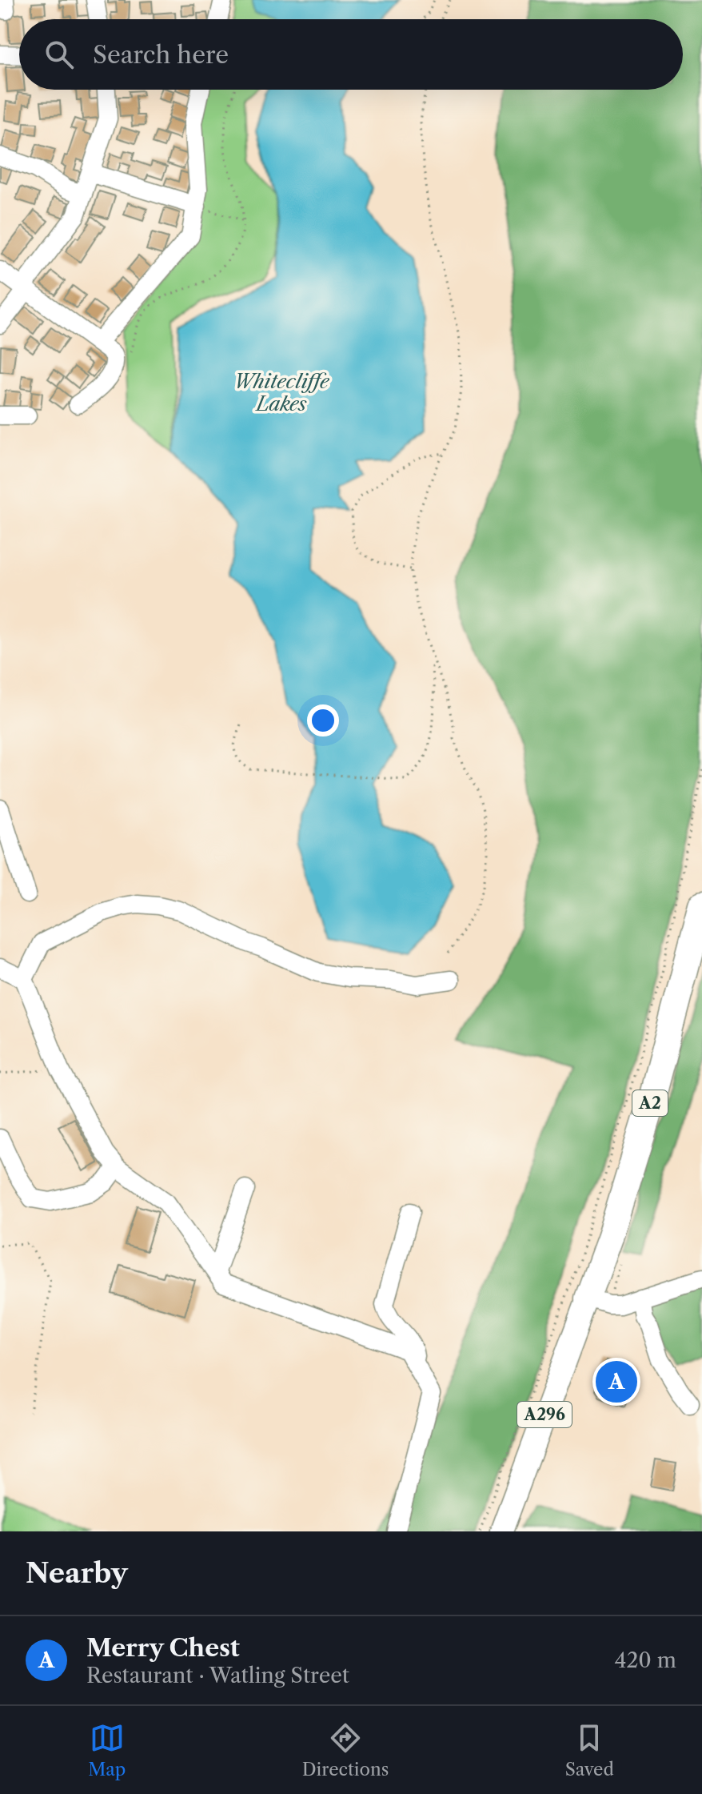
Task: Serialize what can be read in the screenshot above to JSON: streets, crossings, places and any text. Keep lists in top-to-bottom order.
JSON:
{
  "streets": {
    "highway": ["A2"],
    "main road": ["A296"]
  },
  "crossings": [
    ["A2", "A296"]
  ],
  "water": ["Whitecliffe Lakes"],
  "page": {
    "search": "Search here",
    "pins": "A",
    "heading": "Nearby",
    "list": [
      {
        "mark": "A",
        "name": "Merry Chest",
        "note": "Restaurant · Watling Street",
        "value": "420 m"
      }
    ],
    "nav": ["Map", "Directions", "Saved"]
  }
}
